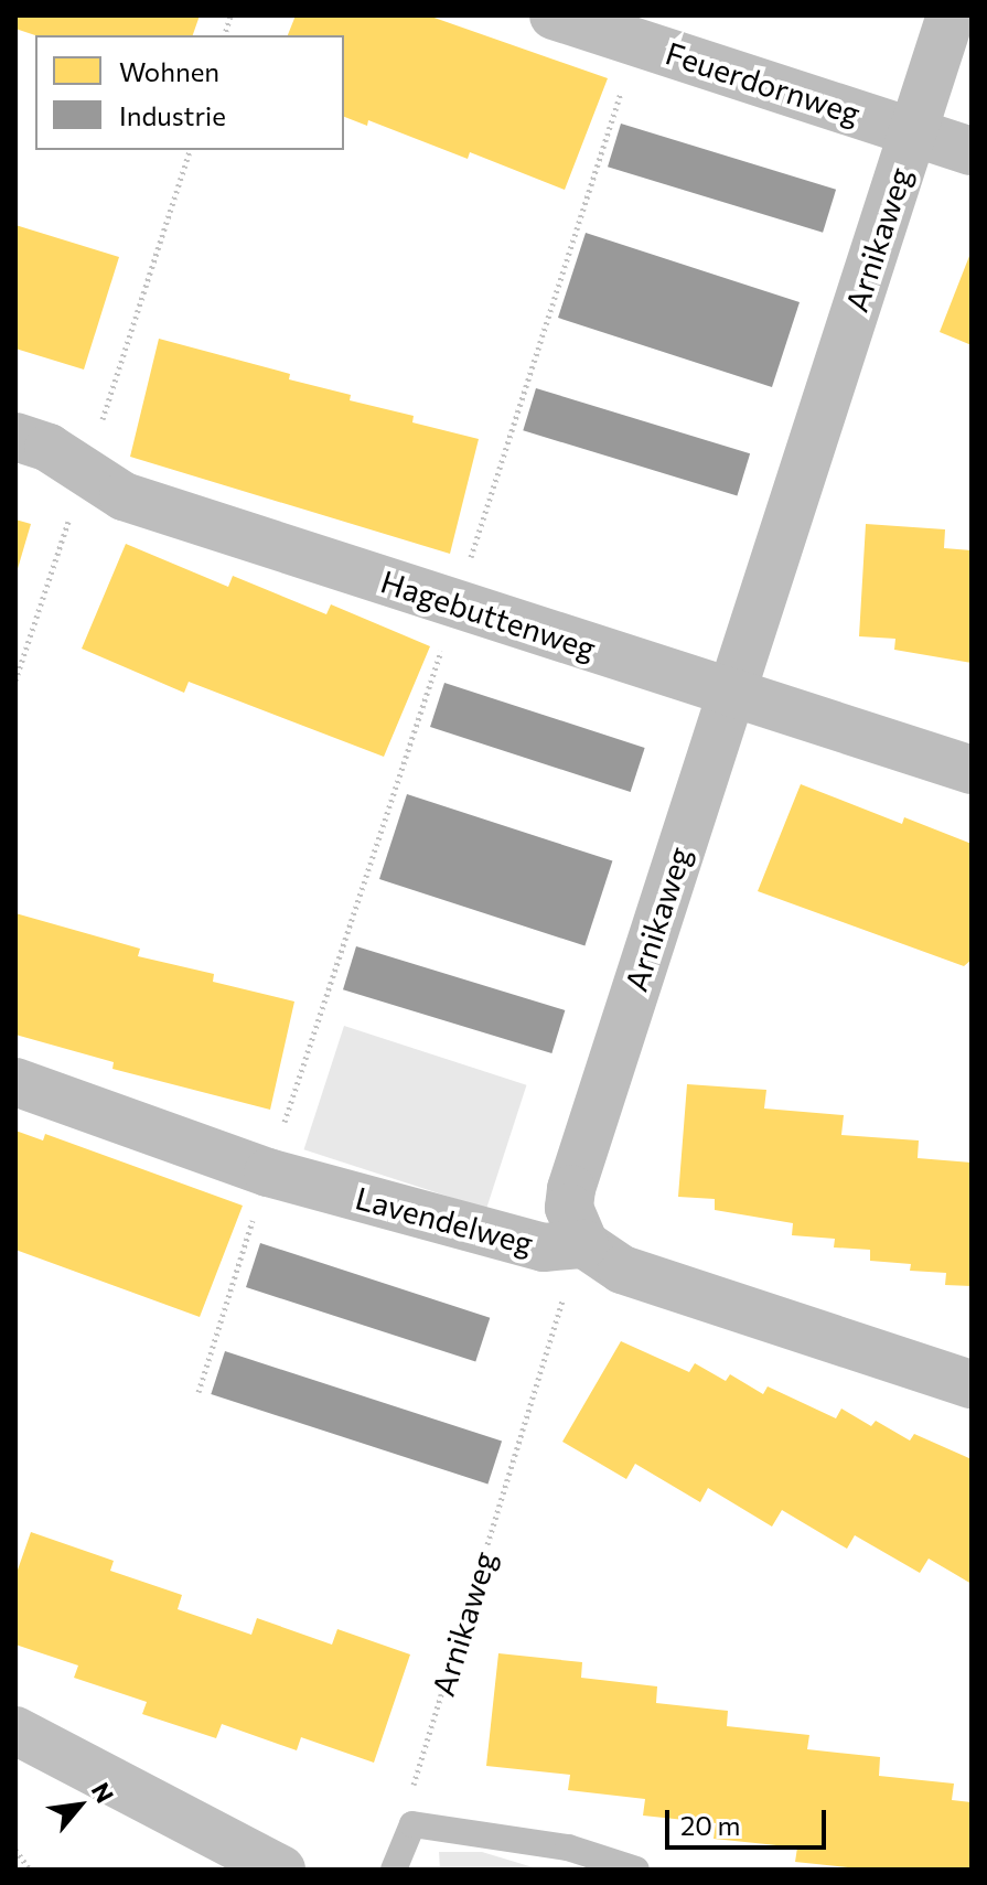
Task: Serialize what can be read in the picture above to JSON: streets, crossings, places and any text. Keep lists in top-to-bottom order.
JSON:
{
  "streets": {
    "street": [
      "Feuerdornweg",
      "Arnikaweg",
      "Hagebuttenweg",
      "Lavendelweg"
    ]
  },
  "crossings": [
    ["Feuerdornweg", "Arnikaweg"],
    ["Arnikaweg", "Hagebuttenweg"],
    ["Arnikaweg", "Lavendelweg"]
  ],
  "legend": ["Wohnen", "Industrie"],
  "scale_bar": "20 m",
  "north": "top right"
}
